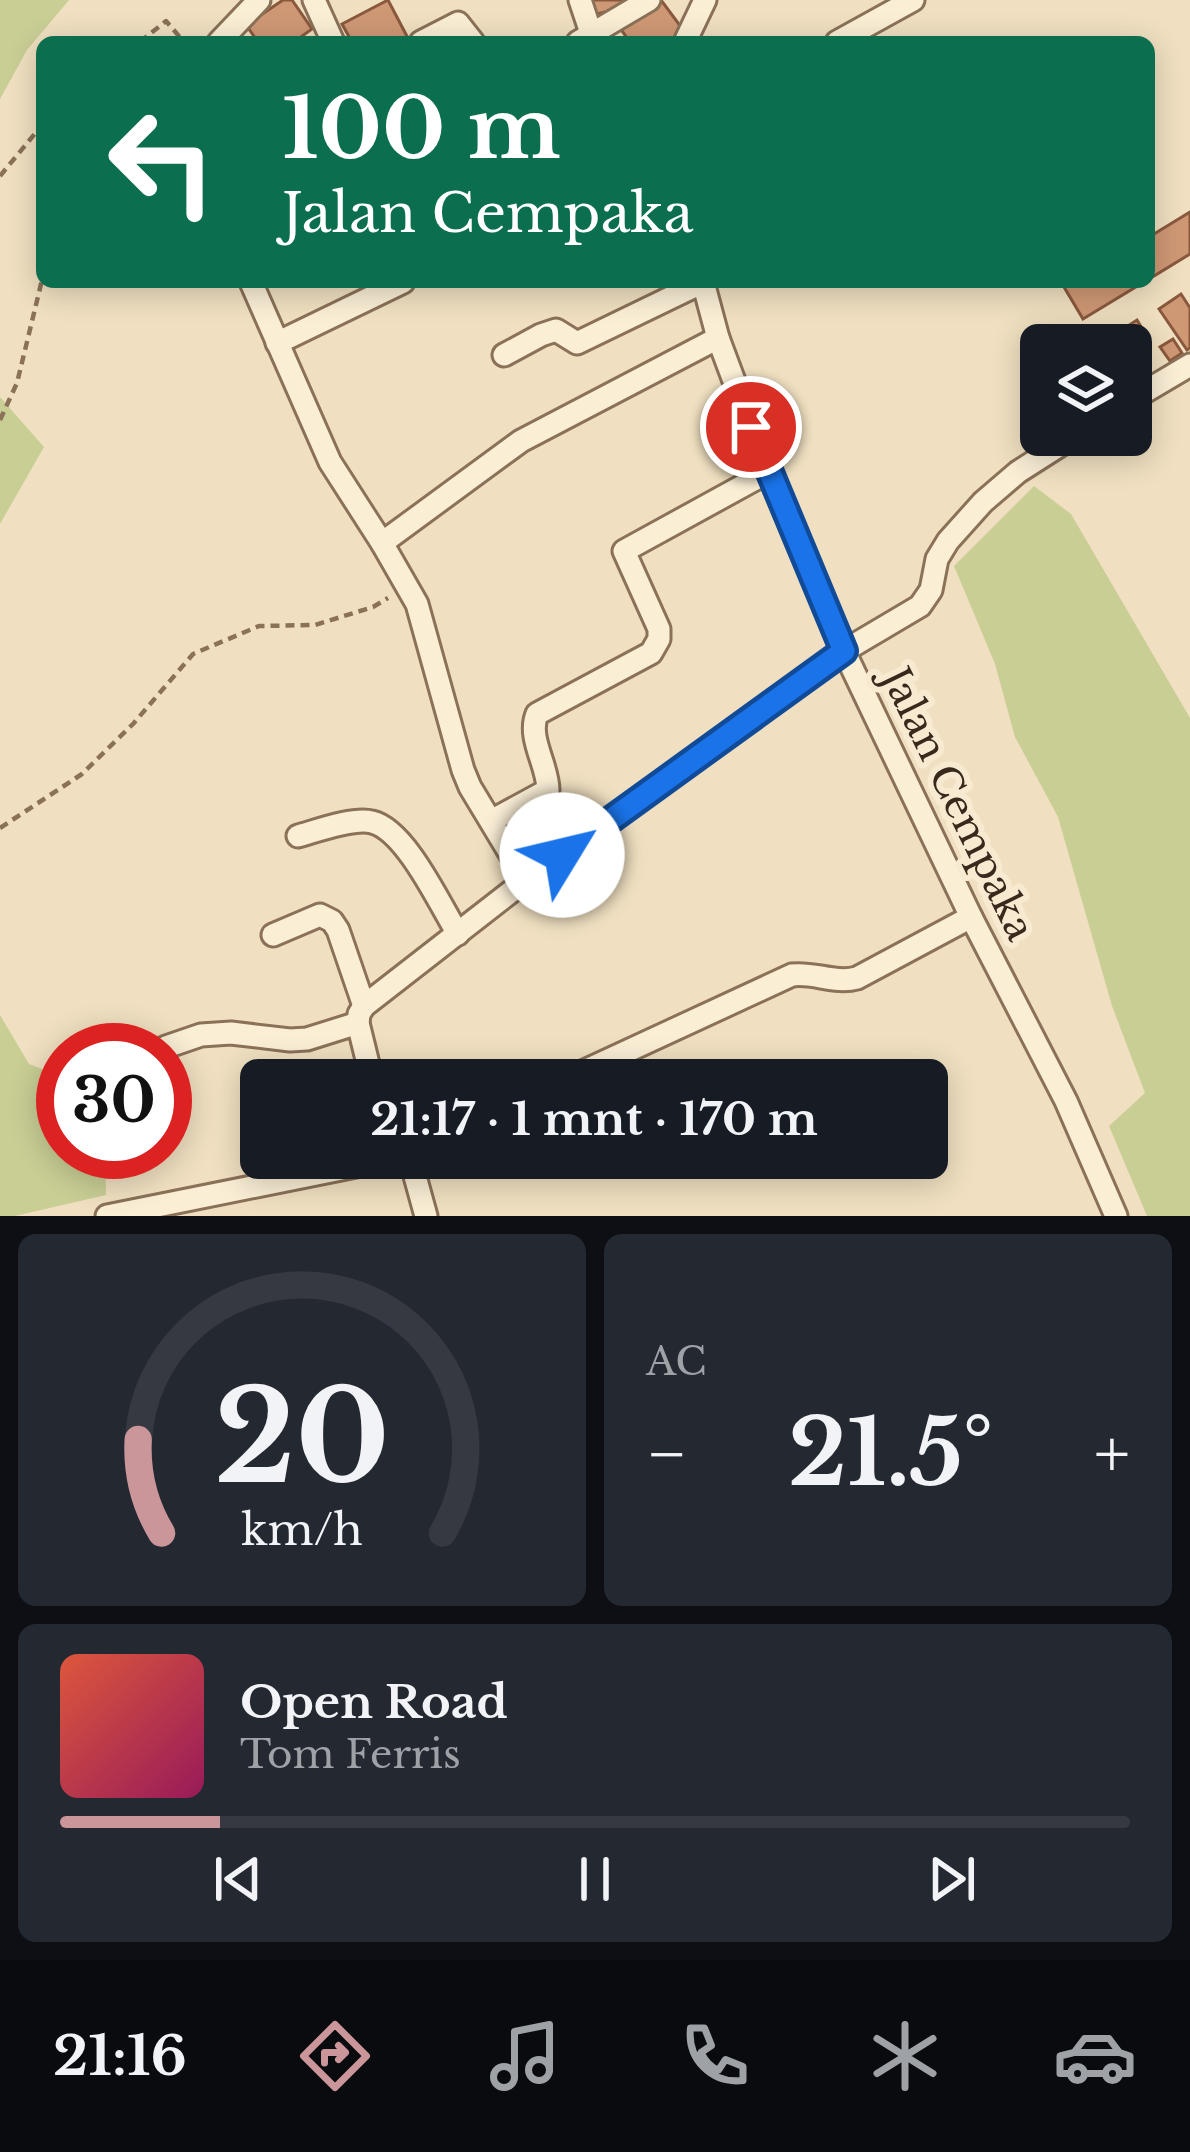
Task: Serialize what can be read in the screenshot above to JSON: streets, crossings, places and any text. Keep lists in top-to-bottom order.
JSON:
{
  "streets": {
    "street": ["Jalan Cempaka"]
  },
  "page": {
    "turn": ["100 m", "Jalan Cempaka"],
    "limit": "30",
    "trip": "21:17 · 1 mnt · 170 m",
    "tile": "AC",
    "heat": ["−", "21.5°", "+"],
    "song": ["Open Road", "Tom Ferris"],
    "tabs": "21:16",
    "gauge": ["20", "km/h"]
  }
}
